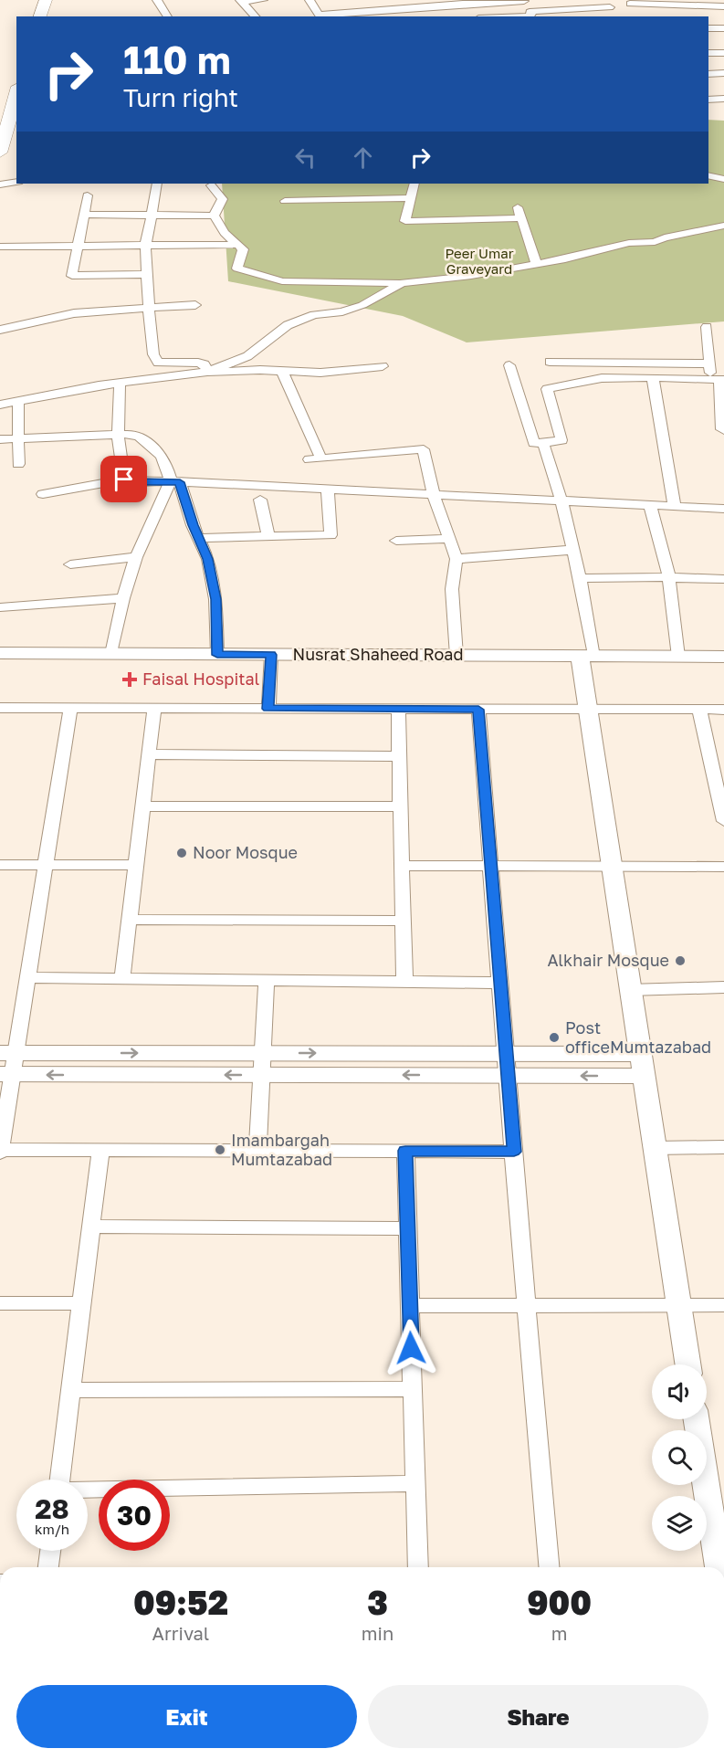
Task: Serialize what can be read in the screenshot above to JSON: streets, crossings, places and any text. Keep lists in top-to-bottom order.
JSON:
{
  "streets": {
    "street": ["Nusrat Shaheed Road"]
  },
  "parks": ["Peer Umar Graveyard"],
  "places": {
    "health": ["Faisal Hospital"],
    "other": [
      "Noor Mosque",
      "Alkhair Mosque",
      "Post officeMumtazabad",
      "Imambargah Mumtazabad"
    ]
  },
  "page": {
    "turn": ["110 m", "Turn right"],
    "speed": "28 km/h",
    "limit": "30",
    "eta": [
      "09:52",
      "Arrival",
      "3",
      "min",
      "900",
      "m"
    ],
    "buttons": ["Exit", "Share"]
  }
}
